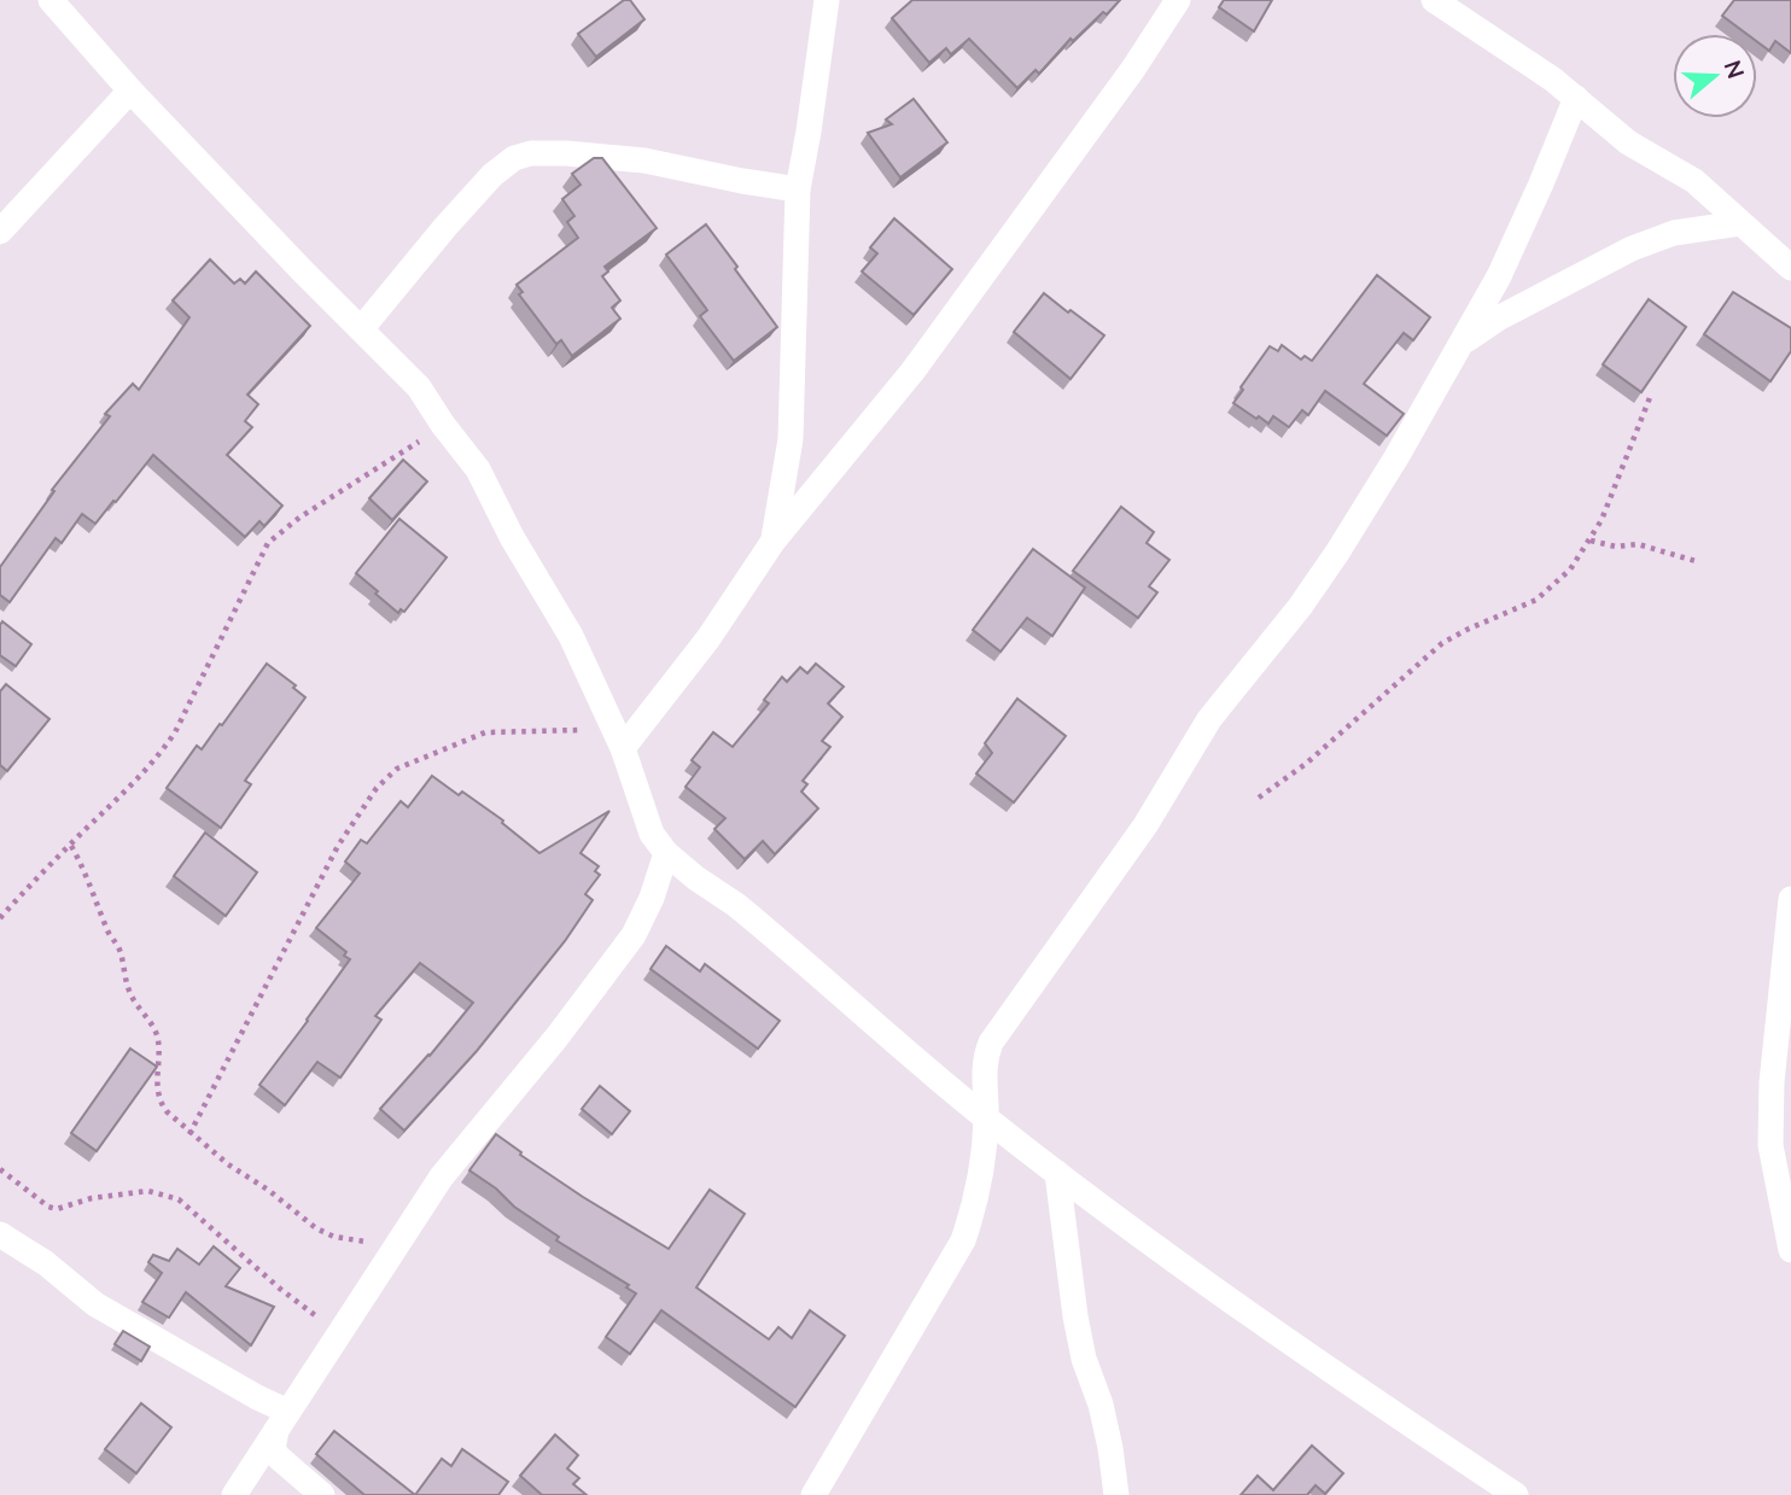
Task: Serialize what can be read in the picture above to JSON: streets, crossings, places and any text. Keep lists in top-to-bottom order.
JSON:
{
  "north": "right"
}
